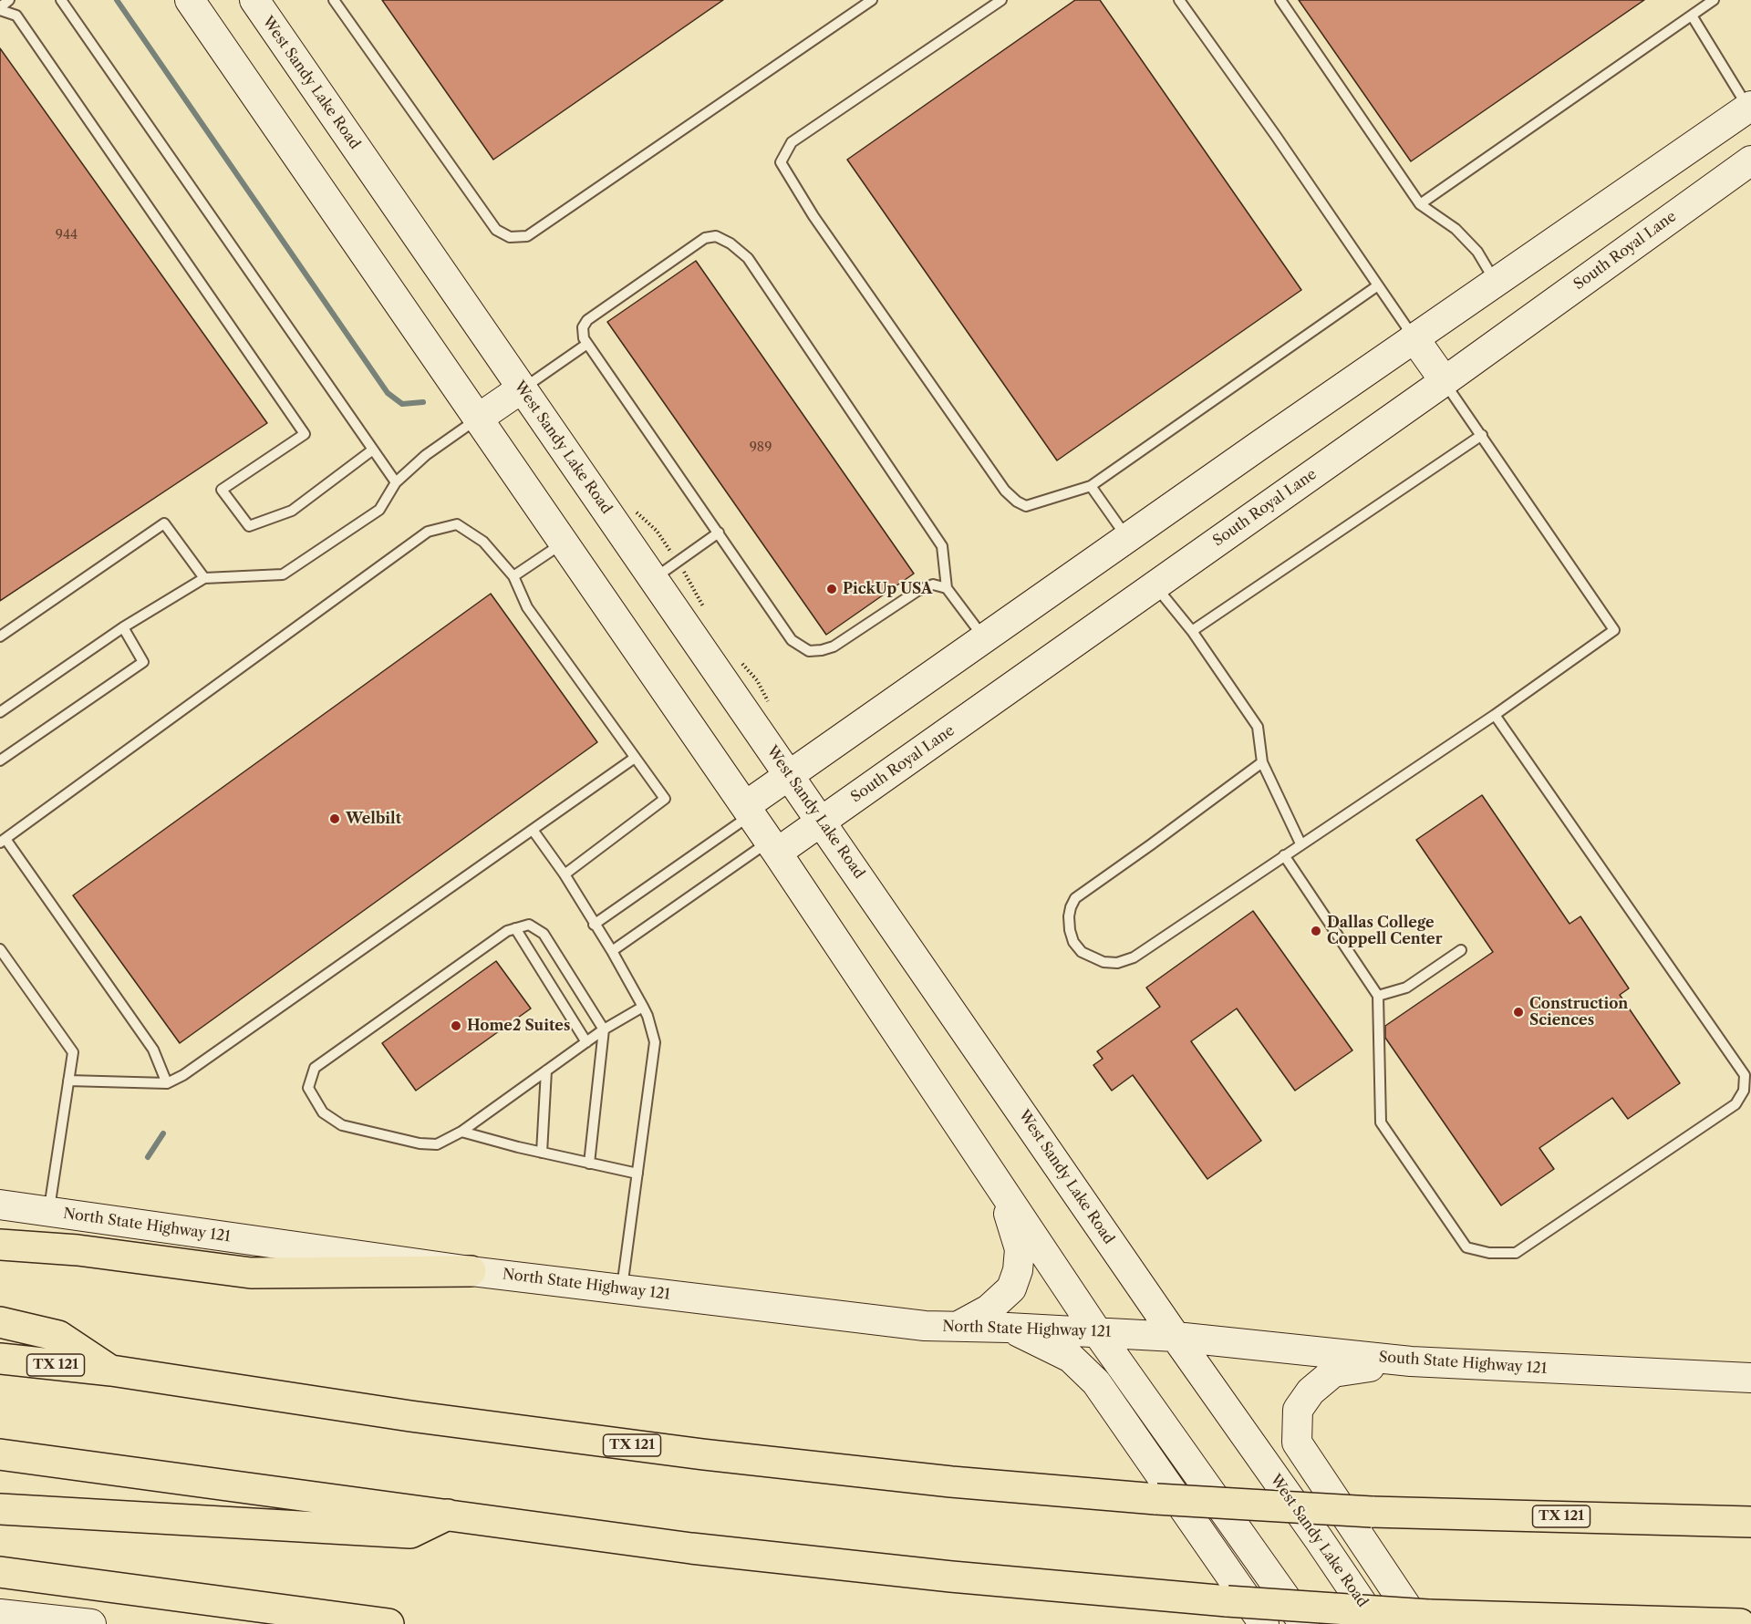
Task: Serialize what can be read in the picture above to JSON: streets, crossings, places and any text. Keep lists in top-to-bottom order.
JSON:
{
  "streets": {
    "highway": ["TX 121"],
    "main road": [
      "West Sandy Lake Road",
      "South Royal Lane",
      "North State Highway 121",
      "South State Highway 121"
    ]
  },
  "crossings": [
    ["West Sandy Lake Road", "South Royal Lane"],
    ["West Sandy Lake Road", "North State Highway 121"],
    ["West Sandy Lake Road", "South State Highway 121"],
    ["North State Highway 121", "South State Highway 121"]
  ],
  "places": [
    "PickUp USA",
    "Welbilt",
    "Dallas College Coppell Center",
    "Construction Sciences",
    "Home2 Suites"
  ],
  "house_numbers": ["944", "989"]
}
